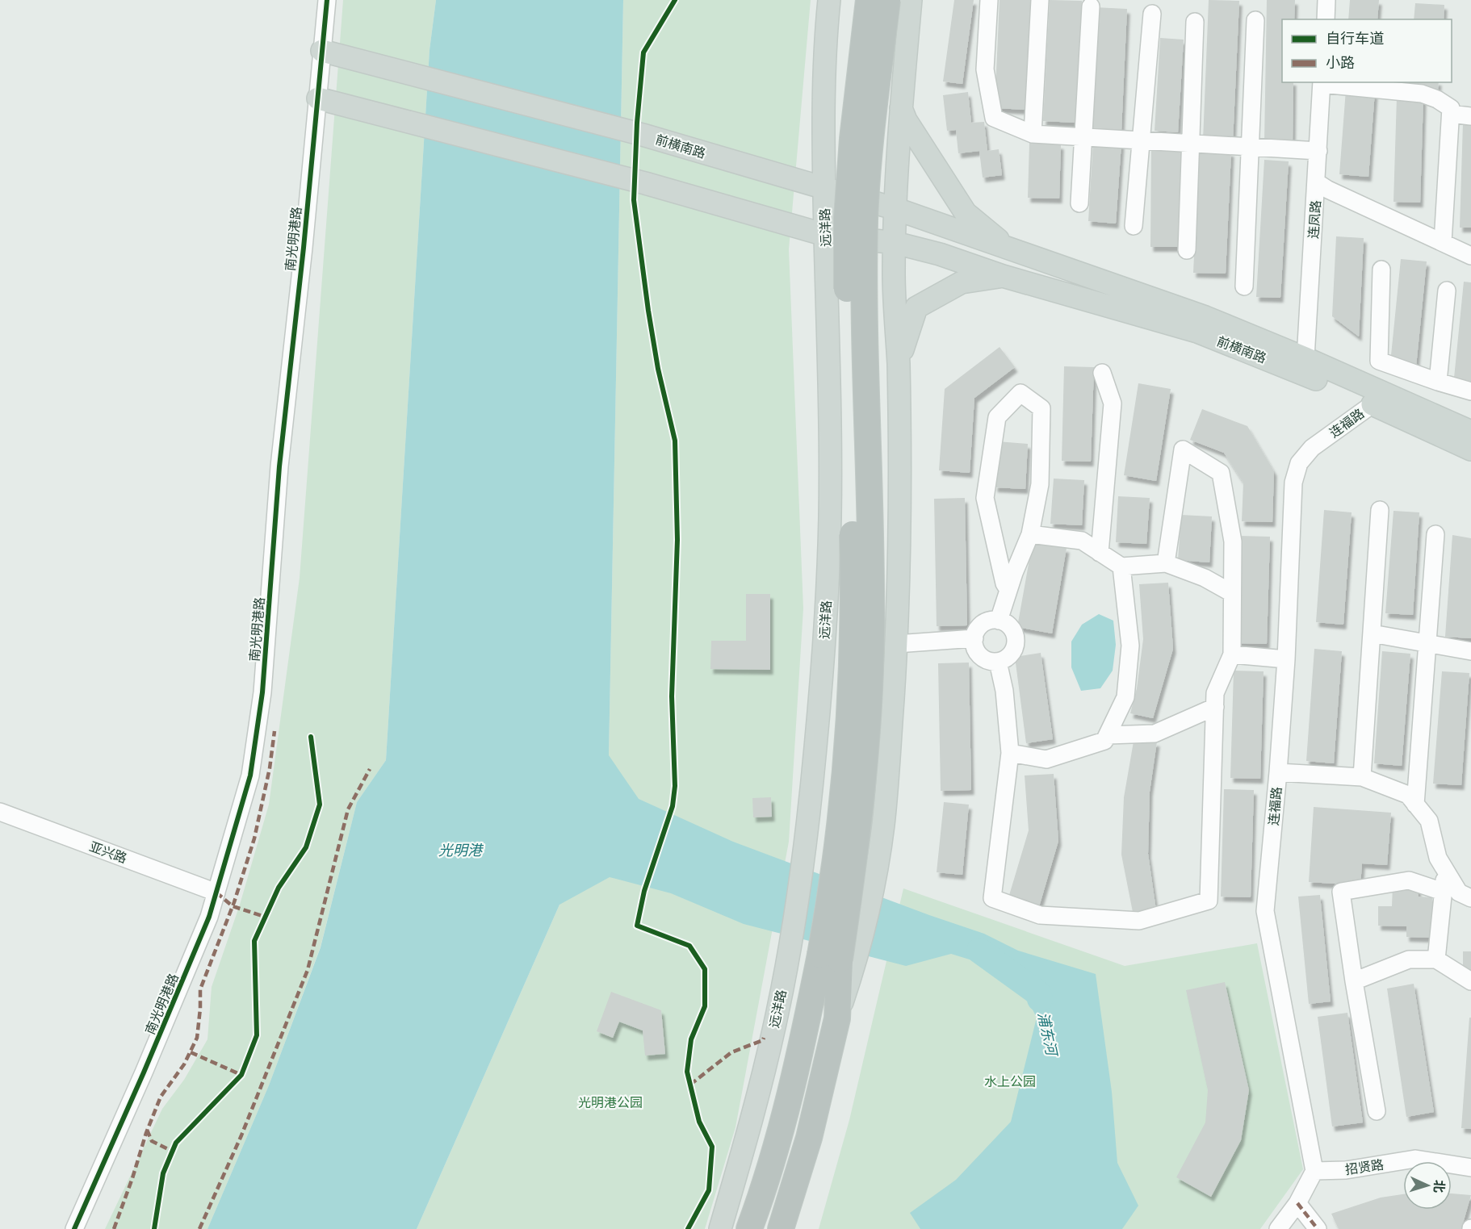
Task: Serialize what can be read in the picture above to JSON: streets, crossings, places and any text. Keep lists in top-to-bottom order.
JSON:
{
  "streets": {
    "main road": ["前横南路", "远洋路"],
    "street": [
      "连凤路",
      "南光明港路",
      "连福路",
      "亚兴路",
      "招贤路"
    ]
  },
  "crossings": [
    ["前横南路", "连凤路"],
    ["前横南路", "远洋路"],
    ["前横南路", "南光明港路"],
    ["前横南路", "连福路"],
    ["南光明港路", "亚兴路"],
    ["连福路", "招贤路"]
  ],
  "water": ["光明港", "浦东河"],
  "parks": ["水上公园", "光明港公园"],
  "legend": ["自行车道", "小路"],
  "north": "right"
}
